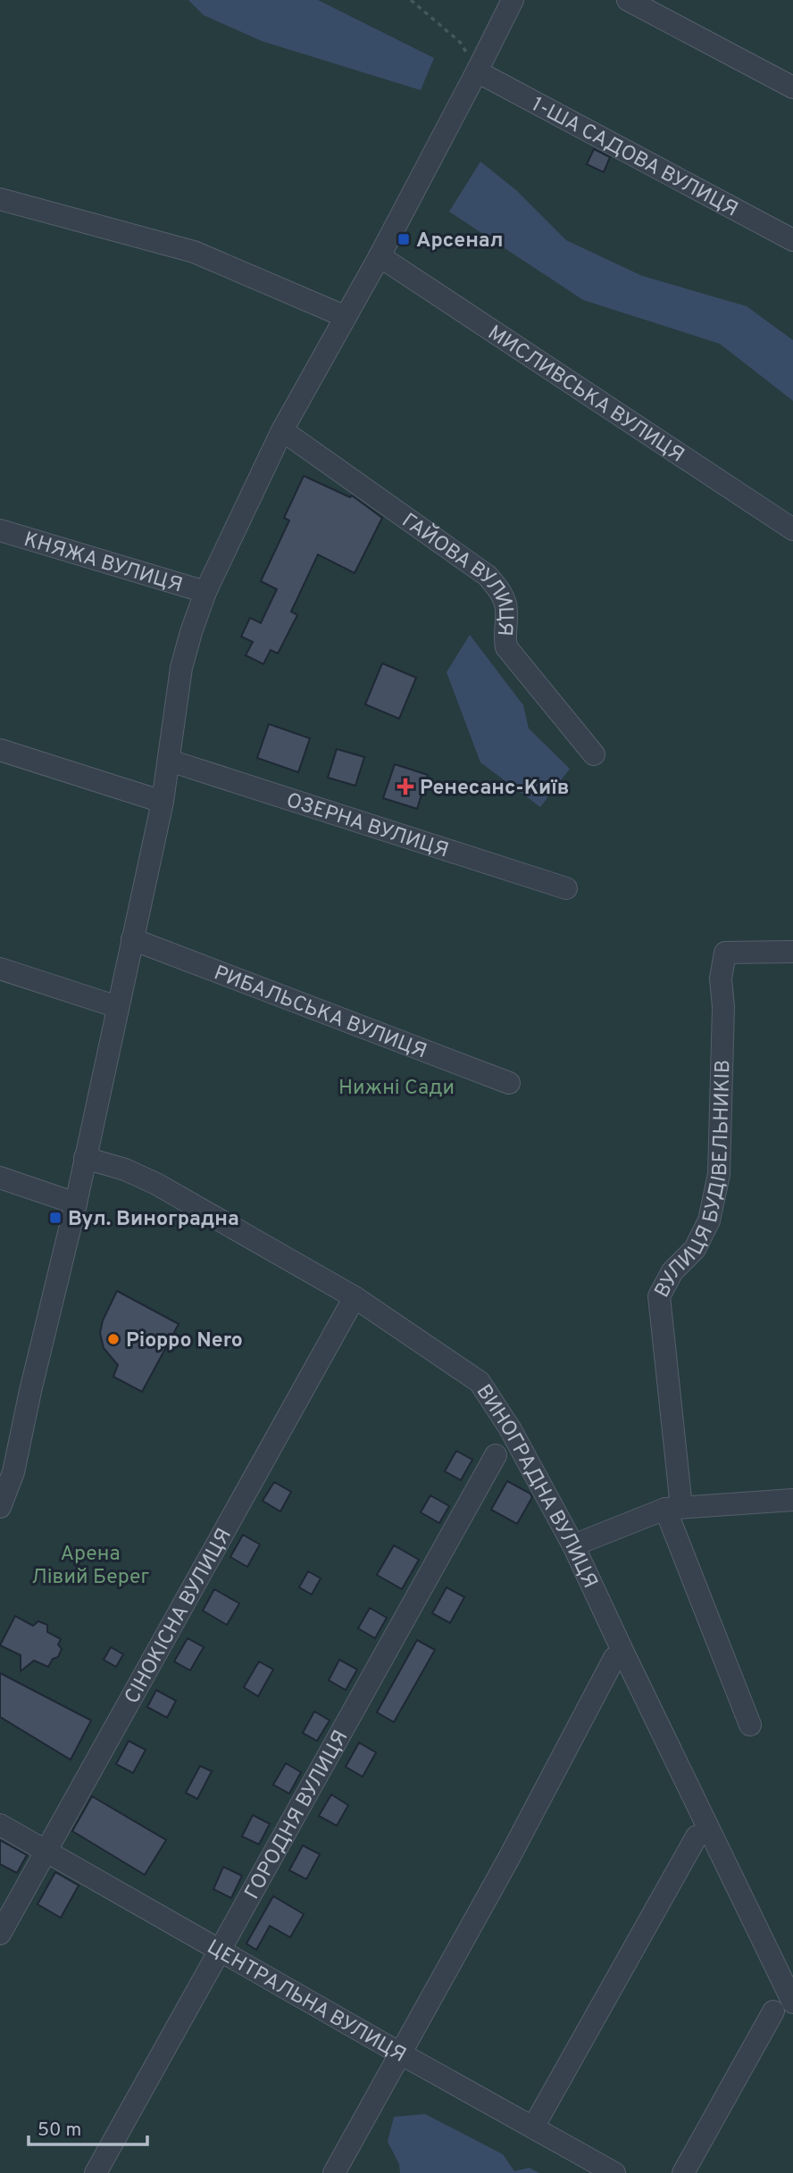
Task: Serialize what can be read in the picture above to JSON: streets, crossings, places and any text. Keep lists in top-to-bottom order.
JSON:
{
  "streets": {
    "street": [
      "1-ША САДОВА ВУЛИЦЯ",
      "МИСЛИВСЬКА ВУЛИЦЯ",
      "КНЯЖА ВУЛИЦЯ",
      "ГАЙОВА ВУЛИЦЯ",
      "ОЗЕРНА ВУЛИЦЯ",
      "РИБАЛЬСЬКА ВУЛИЦЯ",
      "ВУЛИЦЯ БУДІВЕЛЬНИКІВ",
      "ВИНОГРАДНА ВУЛИЦЯ",
      "СІНОКІСНА ВУЛИЦЯ",
      "ГОРОДНЯ ВУЛИЦЯ",
      "ЦЕНТРАЛЬНА ВУЛИЦЯ"
    ]
  },
  "crossings": [
    ["ВИНОГРАДНА ВУЛИЦЯ", "СІНОКІСНА ВУЛИЦЯ"],
    ["СІНОКІСНА ВУЛИЦЯ", "ЦЕНТРАЛЬНА ВУЛИЦЯ"],
    ["ГОРОДНЯ ВУЛИЦЯ", "ЦЕНТРАЛЬНА ВУЛИЦЯ"]
  ],
  "parks": ["Нижні Сади", "Арена Лівий Берег"],
  "places": {
    "transit": ["Арсенал", "Вул. Виноградна"],
    "health": ["Ренесанс-Київ"],
    "other": ["Pioppo Nero"]
  },
  "scale_bar": "50 m"
}
